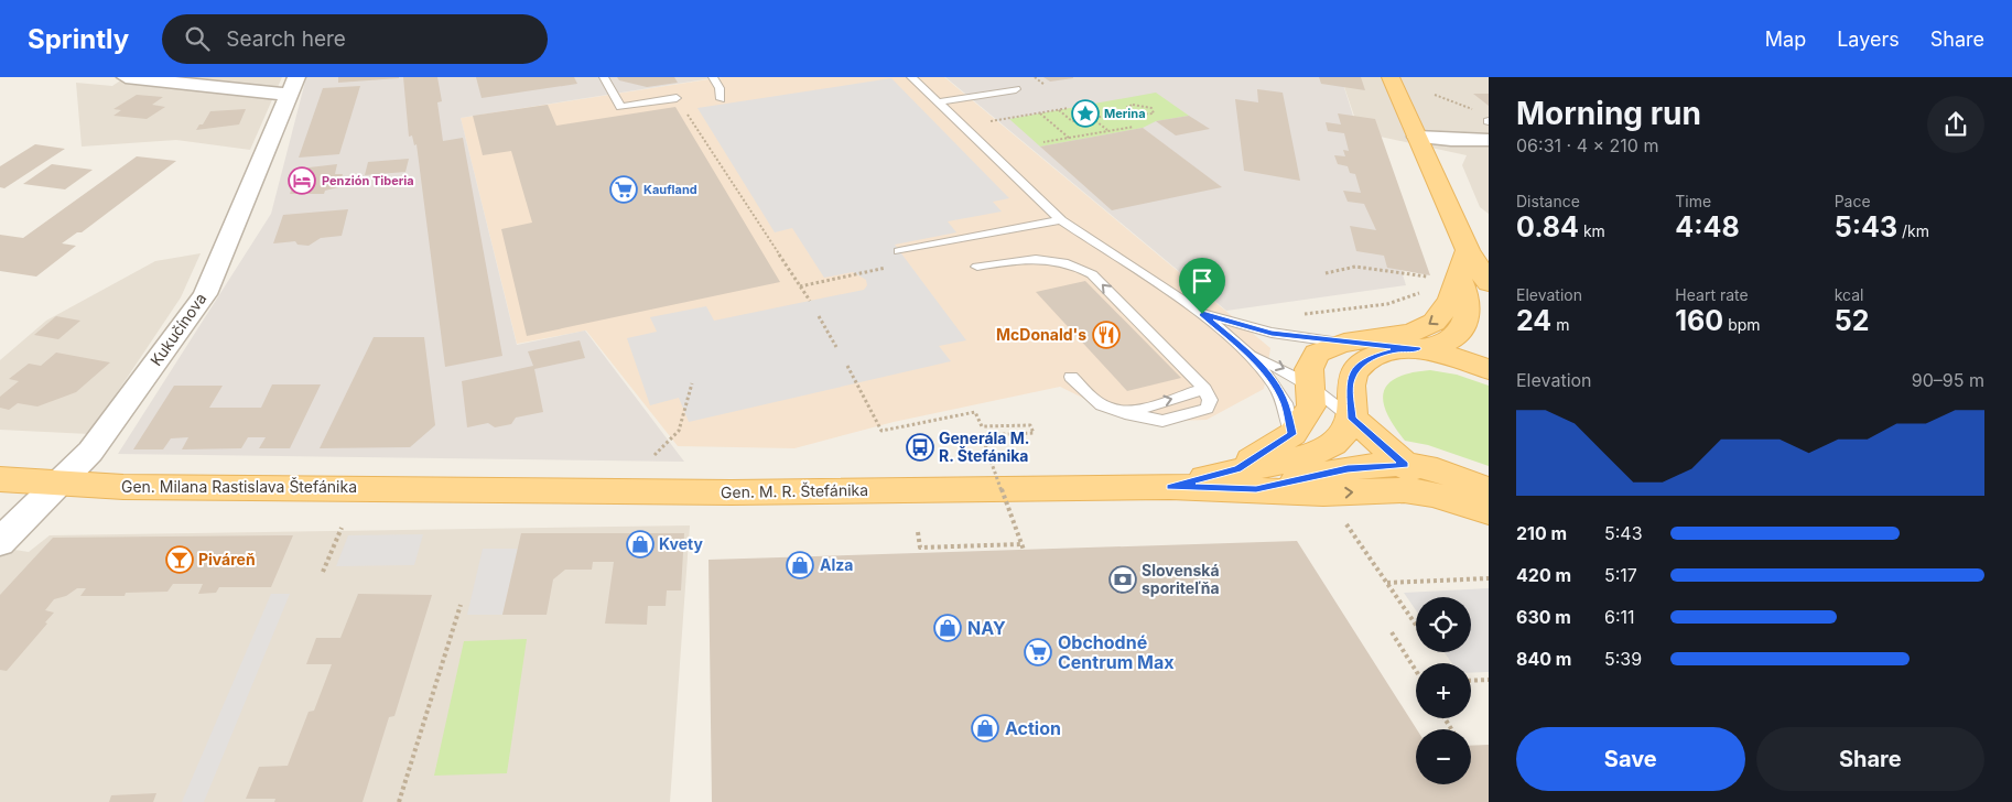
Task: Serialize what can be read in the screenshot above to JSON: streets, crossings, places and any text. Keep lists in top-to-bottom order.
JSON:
{
  "streets": {
    "main road": ["Gen. Milana Rastislava Štefánika", "Gen. M. R. Štefánika"],
    "street": ["Kukučínova"]
  },
  "crossings": [
    ["Kukučínova", "Gen. Milana Rastislava Štefánika"],
    ["Gen. Milana Rastislava Štefánika", "Gen. M. R. Štefánika"]
  ],
  "places": {
    "place": ["Merina"],
    "hotel": ["Penzión Tiberia"],
    "supermarket": ["Kaufland", "Obchodné Centrum Max"],
    "restaurant": ["McDonald's"],
    "bus stop": ["Generála M. R. Štefánika"],
    "shop": [
      "Kvety",
      "Alza",
      "NAY",
      "Action"
    ],
    "bar": ["Piváreň"],
    "bank": ["Slovenská sporiteľňa"]
  },
  "page": {
    "header": "Sprintly",
    "search": "Search here",
    "nav": ["Map", "Layers", "Share"],
    "heading": ["Morning run", "06:31 · 4 × 210 m"],
    "stats": [
      ["Distance", "0.84 km"],
      ["Time", "4:48"],
      ["Pace", "5:43 /km"],
      ["Elevation", "24 m"],
      ["Heart rate", "160 bpm"],
      ["kcal", "52"]
    ],
    "chart": ["Elevation", "90–95 m"],
    "list": [
      {
        "name": "210 m",
        "note": "5:43"
      },
      {
        "name": "420 m",
        "note": "5:17"
      },
      {
        "name": "630 m",
        "note": "6:11"
      },
      {
        "name": "840 m",
        "note": "5:39"
      }
    ],
    "map_buttons": ["+", "−"],
    "buttons": ["Save", "Share"]
  }
}
